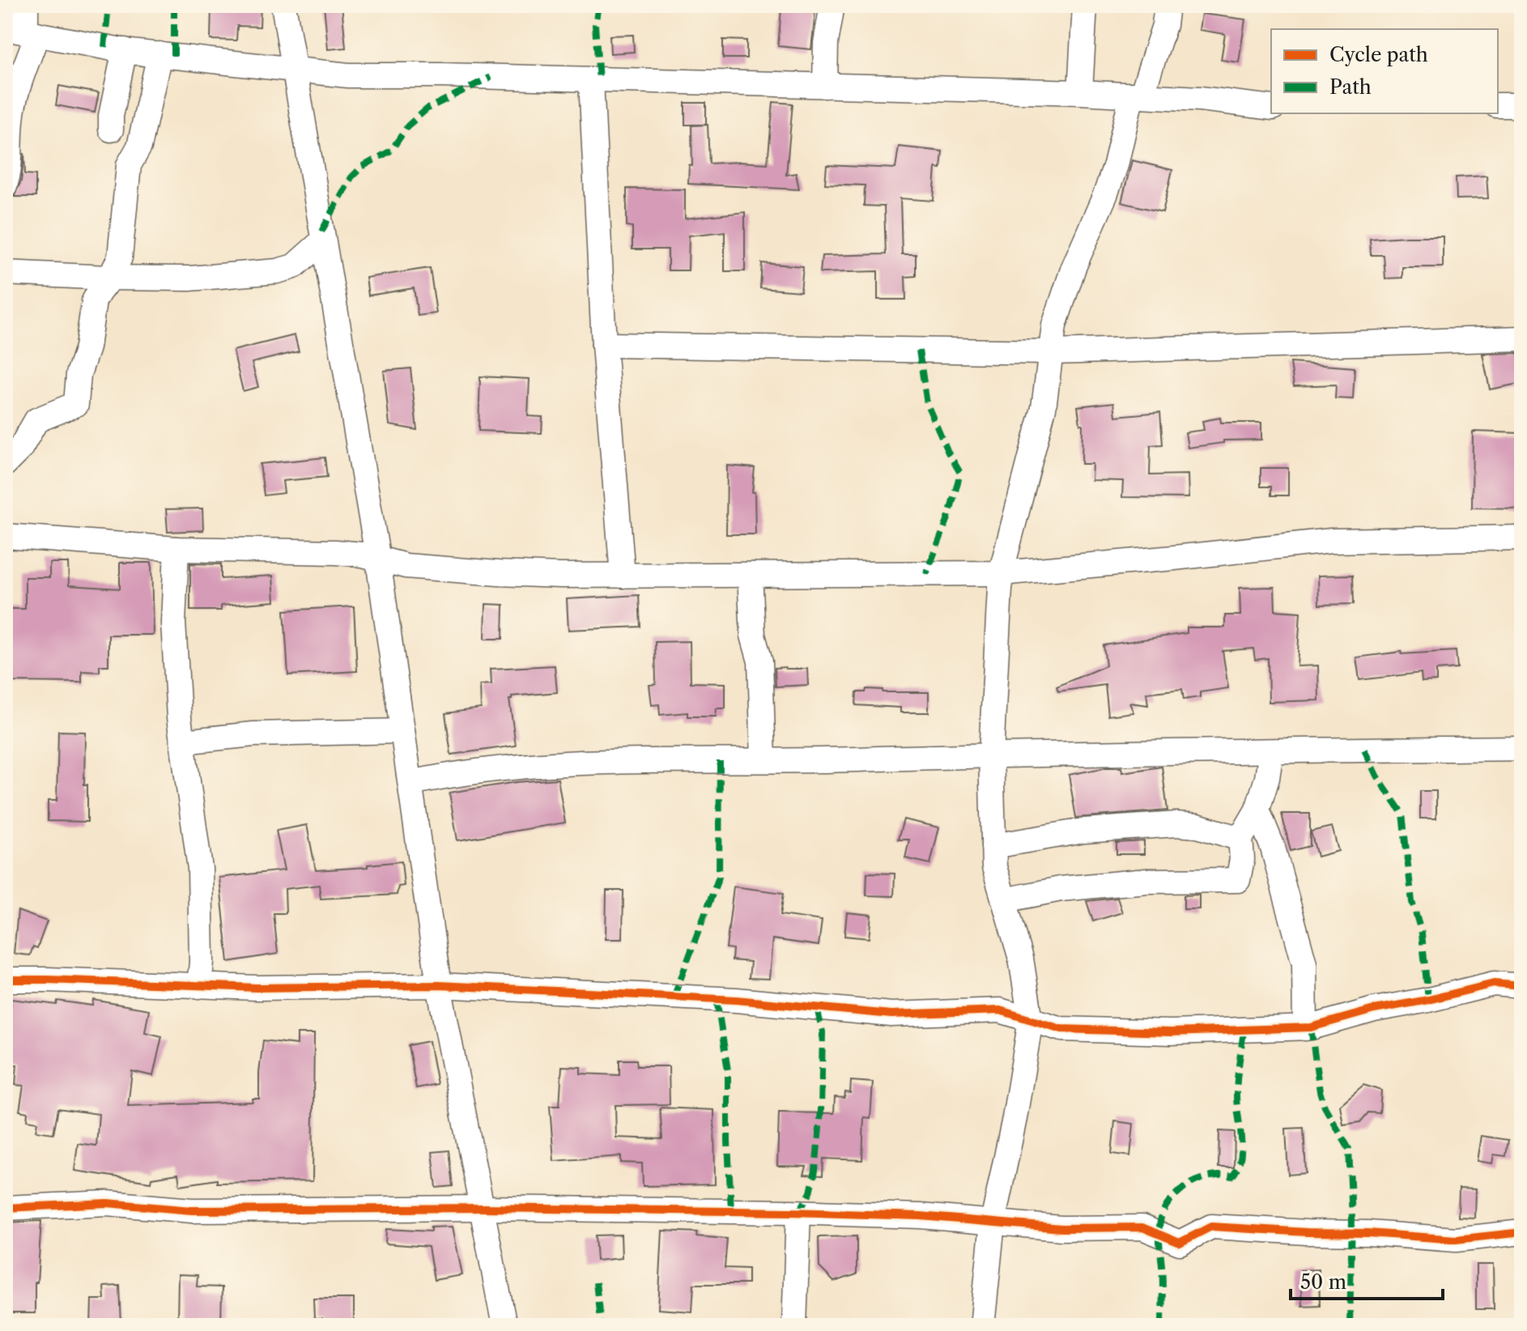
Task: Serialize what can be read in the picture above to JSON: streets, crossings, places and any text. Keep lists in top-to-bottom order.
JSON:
{
  "legend": ["Cycle path", "Path"],
  "scale_bar": "50 m"
}
